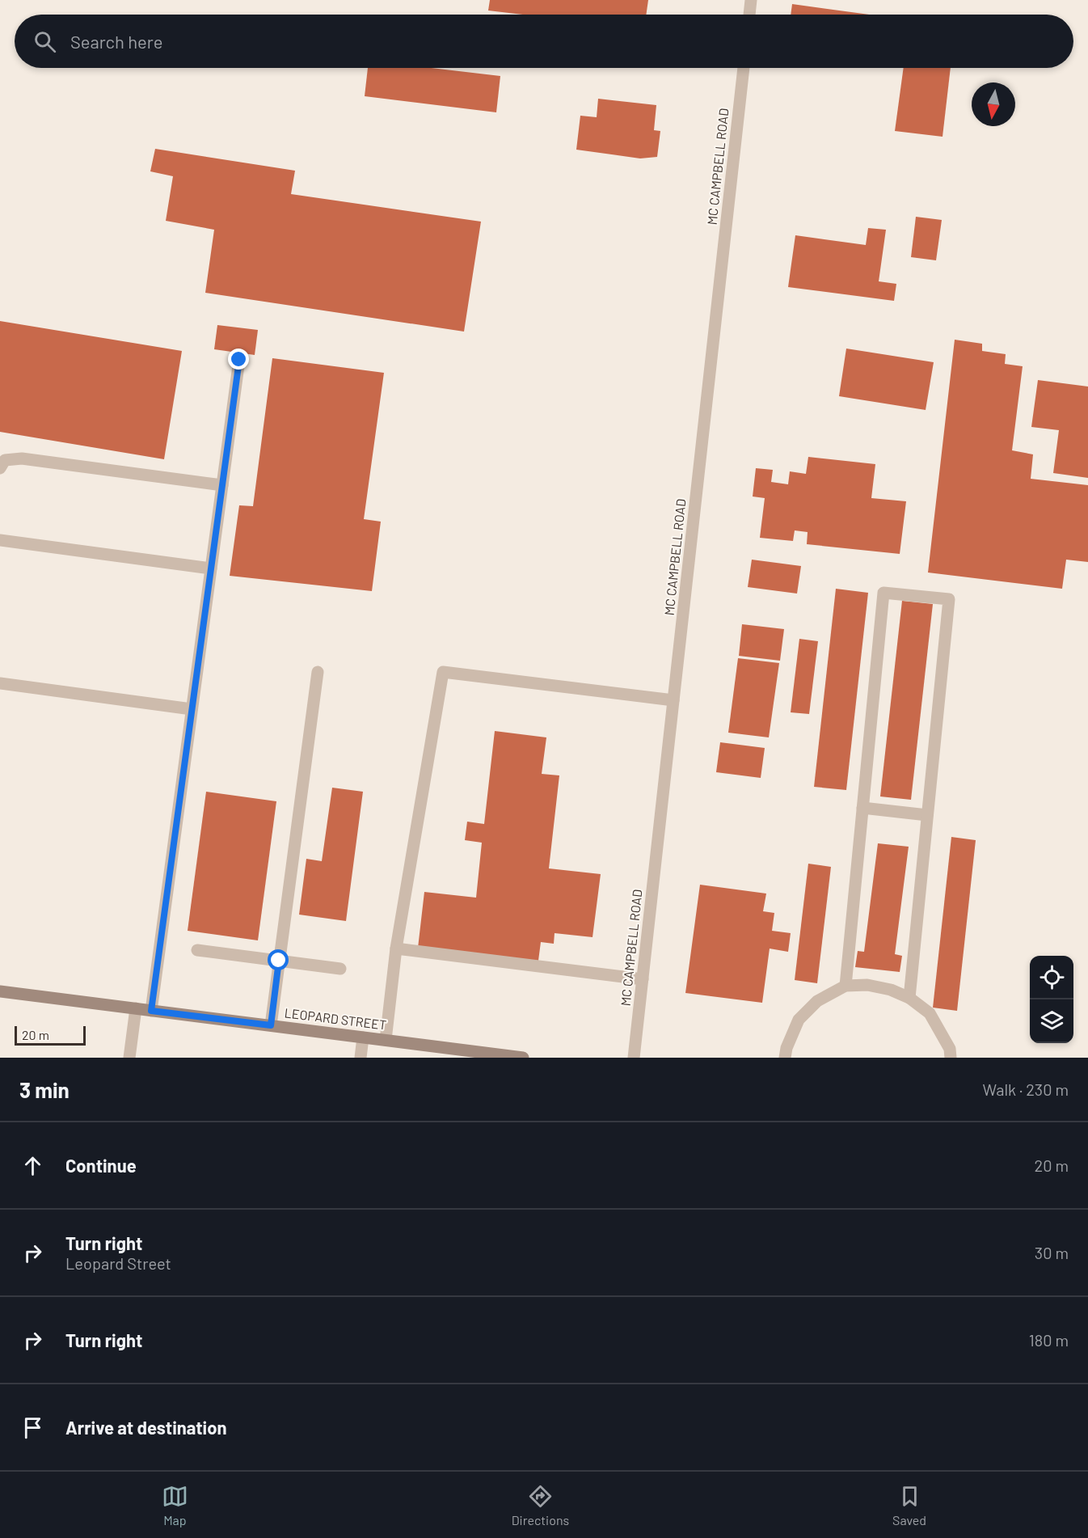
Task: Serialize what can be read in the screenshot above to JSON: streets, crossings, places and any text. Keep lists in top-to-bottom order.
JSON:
{
  "streets": {
    "main road": ["LEOPARD STREET"],
    "street": ["MC CAMPBELL ROAD"]
  },
  "scale_bar": "20 m",
  "north": "bottom",
  "page": {
    "search": "Search here",
    "scale": "20 m",
    "heading": ["3 min", "Walk · 230 m"],
    "list": [
      ["Continue", "20 m"],
      ["Turn right", "Leopard Street", "30 m"],
      ["Turn right", "180 m"],
      "Arrive at destination"
    ],
    "nav": ["Map", "Directions", "Saved"]
  }
}
